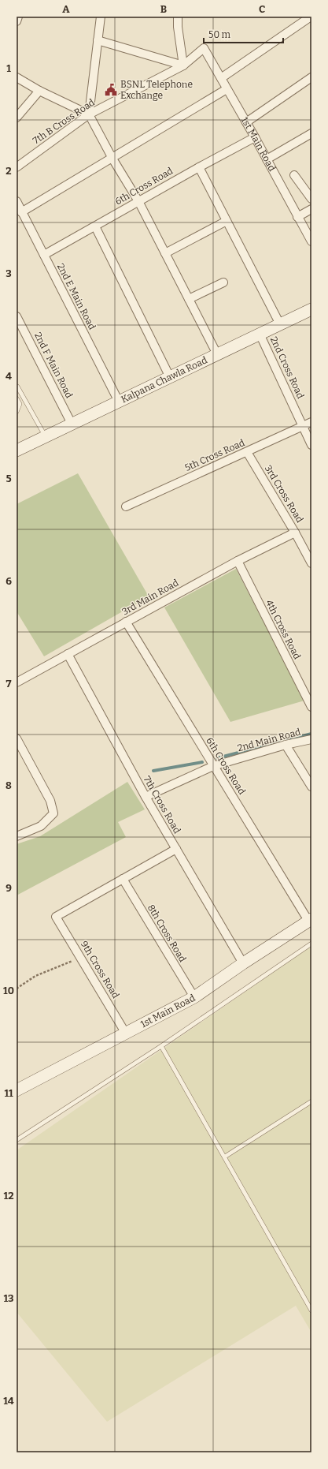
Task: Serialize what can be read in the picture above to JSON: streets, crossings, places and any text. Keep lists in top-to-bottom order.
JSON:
{
  "streets": {
    "street": [
      "7th B Cross Road",
      "1st Main Road",
      "6th Cross Road",
      "2nd E Main Road",
      "2nd F Main Road",
      "2nd Cross Road",
      "Kalpana Chawla Road",
      "5th Cross Road",
      "3rd Cross Road",
      "3rd Main Road",
      "4th Cross Road",
      "2nd Main Road",
      "7th Cross Road",
      "8th Cross Road",
      "9th Cross Road"
    ]
  },
  "crossings": [
    ["7th B Cross Road", "1st Main Road"],
    ["1st Main Road", "6th Cross Road"],
    ["1st Main Road", "7th Cross Road"],
    ["1st Main Road", "8th Cross Road"],
    ["1st Main Road", "9th Cross Road"],
    ["6th Cross Road", "2nd E Main Road"],
    ["6th Cross Road", "3rd Main Road"],
    ["6th Cross Road", "2nd Main Road"],
    ["2nd E Main Road", "Kalpana Chawla Road"],
    ["2nd F Main Road", "Kalpana Chawla Road"],
    ["2nd Cross Road", "Kalpana Chawla Road"],
    ["2nd Cross Road", "5th Cross Road"],
    ["5th Cross Road", "3rd Cross Road"],
    ["3rd Cross Road", "3rd Main Road"],
    ["3rd Main Road", "4th Cross Road"],
    ["3rd Main Road", "7th Cross Road"],
    ["2nd Main Road", "7th Cross Road"],
    ["8th Cross Road", "9th Cross Road"]
  ],
  "places": {
    "public building": ["BSNL Telephone Exchange"]
  },
  "scale_bar": "50 m",
  "grid": {
    "columns": ["A", "B", "C"],
    "rows": [
      "1",
      "2",
      "3",
      "4",
      "5",
      "6",
      "7",
      "8",
      "9",
      "10",
      "11",
      "12",
      "13",
      "14"
    ]
  }
}
